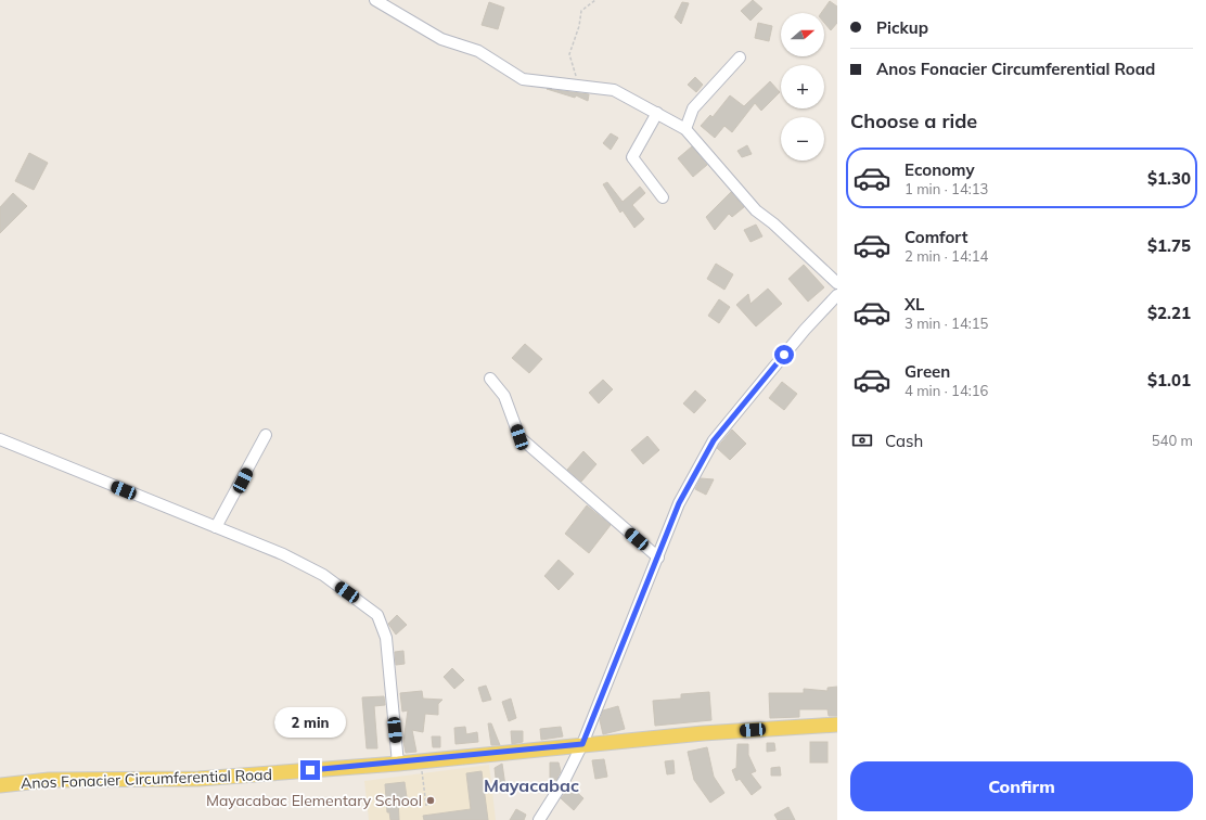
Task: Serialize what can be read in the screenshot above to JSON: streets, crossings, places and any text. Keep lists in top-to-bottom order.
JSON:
{
  "streets": {
    "main road": ["Anos Fonacier Circumferential Road"]
  },
  "districts": ["Mayacabac"],
  "places": ["Mayacabac Elementary School"],
  "north": "right",
  "page": {
    "banner": ["Pickup", "Anos Fonacier Circumferential Road"],
    "map_buttons": ["+", "−"],
    "heading": "Choose a ride",
    "list": [
      {
        "name": "Economy",
        "note": "1 min · 14:13",
        "value": "$1.30"
      },
      {
        "name": "Comfort",
        "note": "2 min · 14:14",
        "value": "$1.75"
      },
      {
        "name": "XL",
        "note": "3 min · 14:15",
        "value": "$2.21"
      },
      {
        "name": "Green",
        "note": "4 min · 14:16",
        "value": "$1.01"
      }
    ],
    "pay": ["Cash", "540 m"],
    "bubble": "2 min",
    "buttons": "Confirm"
  }
}
